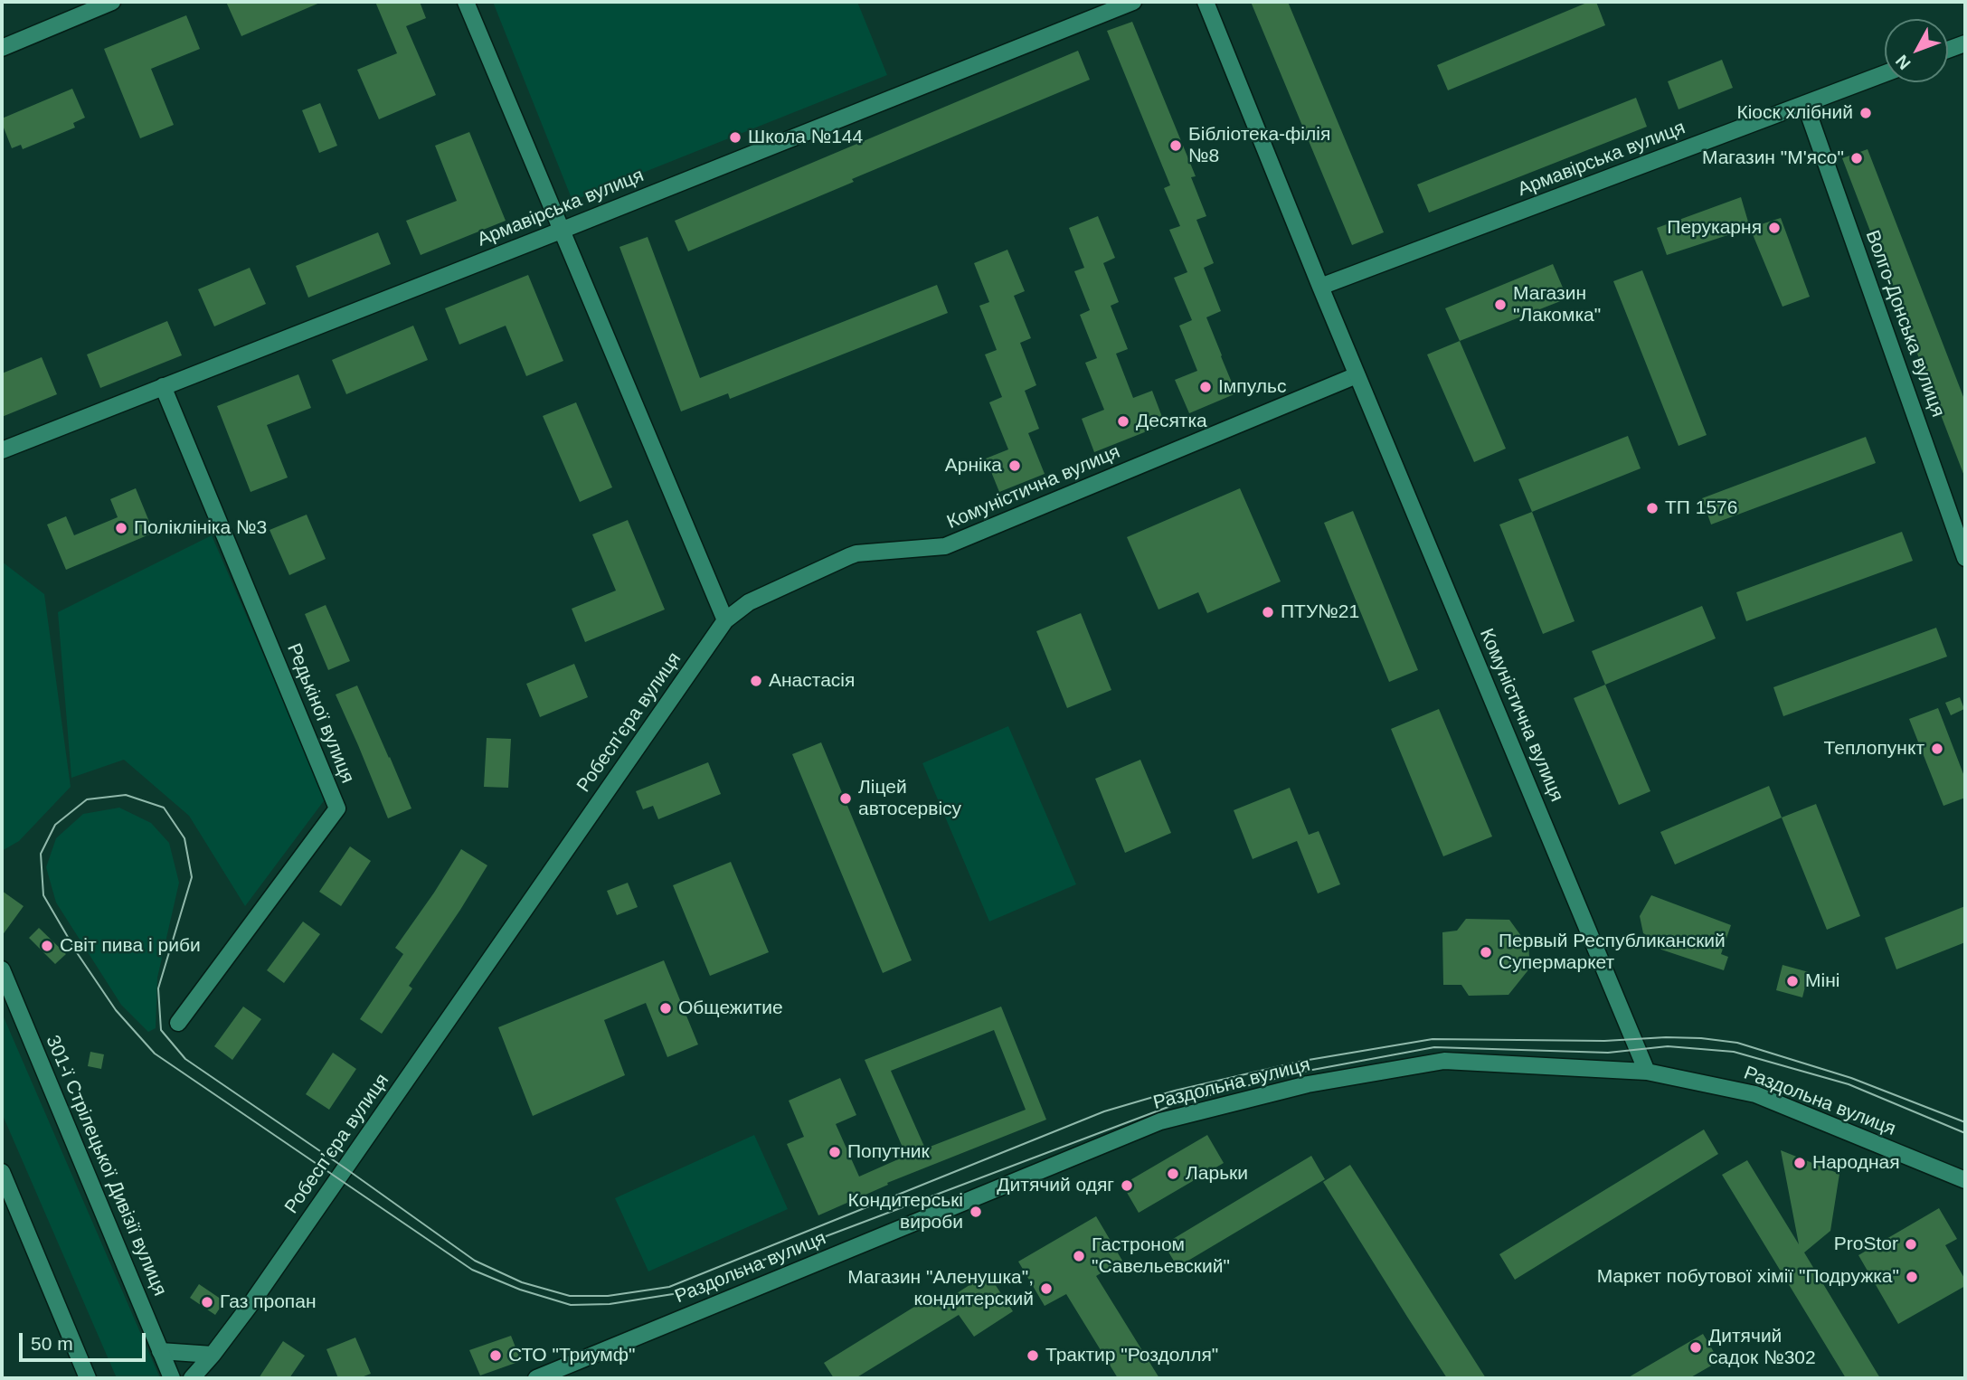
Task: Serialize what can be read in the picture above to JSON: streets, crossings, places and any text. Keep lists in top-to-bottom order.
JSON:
{
  "streets": {
    "street": [
      "Армавірська вулиця",
      "Волго-Донська вулиця",
      "Комуністична вулиця",
      "Редькіної вулиця",
      "Робесп’єра вулиця",
      "Раздольна вулиця",
      "301-ї Стрілецької Дивізії вулиця"
    ]
  },
  "crossings": [
    ["Армавірська вулиця", "Волго-Донська вулиця"],
    ["Армавірська вулиця", "Комуністична вулиця"],
    ["Армавірська вулиця", "Редькіної вулиця"],
    ["Комуністична вулиця", "Робесп’єра вулиця"],
    ["Комуністична вулиця", "Раздольна вулиця"]
  ],
  "places": [
    "Кіоск хлібний",
    "Школа №144",
    "Бібліотека-філія №8",
    "Магазин \"М'ясо\"",
    "Перукарня",
    "Магазин \"Лакомка\"",
    "Імпульс",
    "Десятка",
    "Арніка",
    "ТП 1576",
    "Поліклініка №3",
    "ПТУ№21",
    "Анастасія",
    "Теплопункт",
    "Ліцей автосервісу",
    "Світ пива і риби",
    "Первый Республиканский Супермаркет",
    "Міні",
    "Общежитие",
    "Попутник",
    "Народная",
    "Ларьки",
    "Дитячий одяг",
    "Кондитерські вироби",
    "ProStor",
    "Гастроном \"Савельевский\"",
    "Маркет побутової хімії \"Подружка\"",
    "Магазин \"Аленушка\", кондитерский",
    "Газ пропан",
    "Дитячий садок №302",
    "СТО \"Триумф\"",
    "Трактир \"Роздолля\""
  ],
  "scale_bar": "50 m",
  "north": "bottom left"
}
